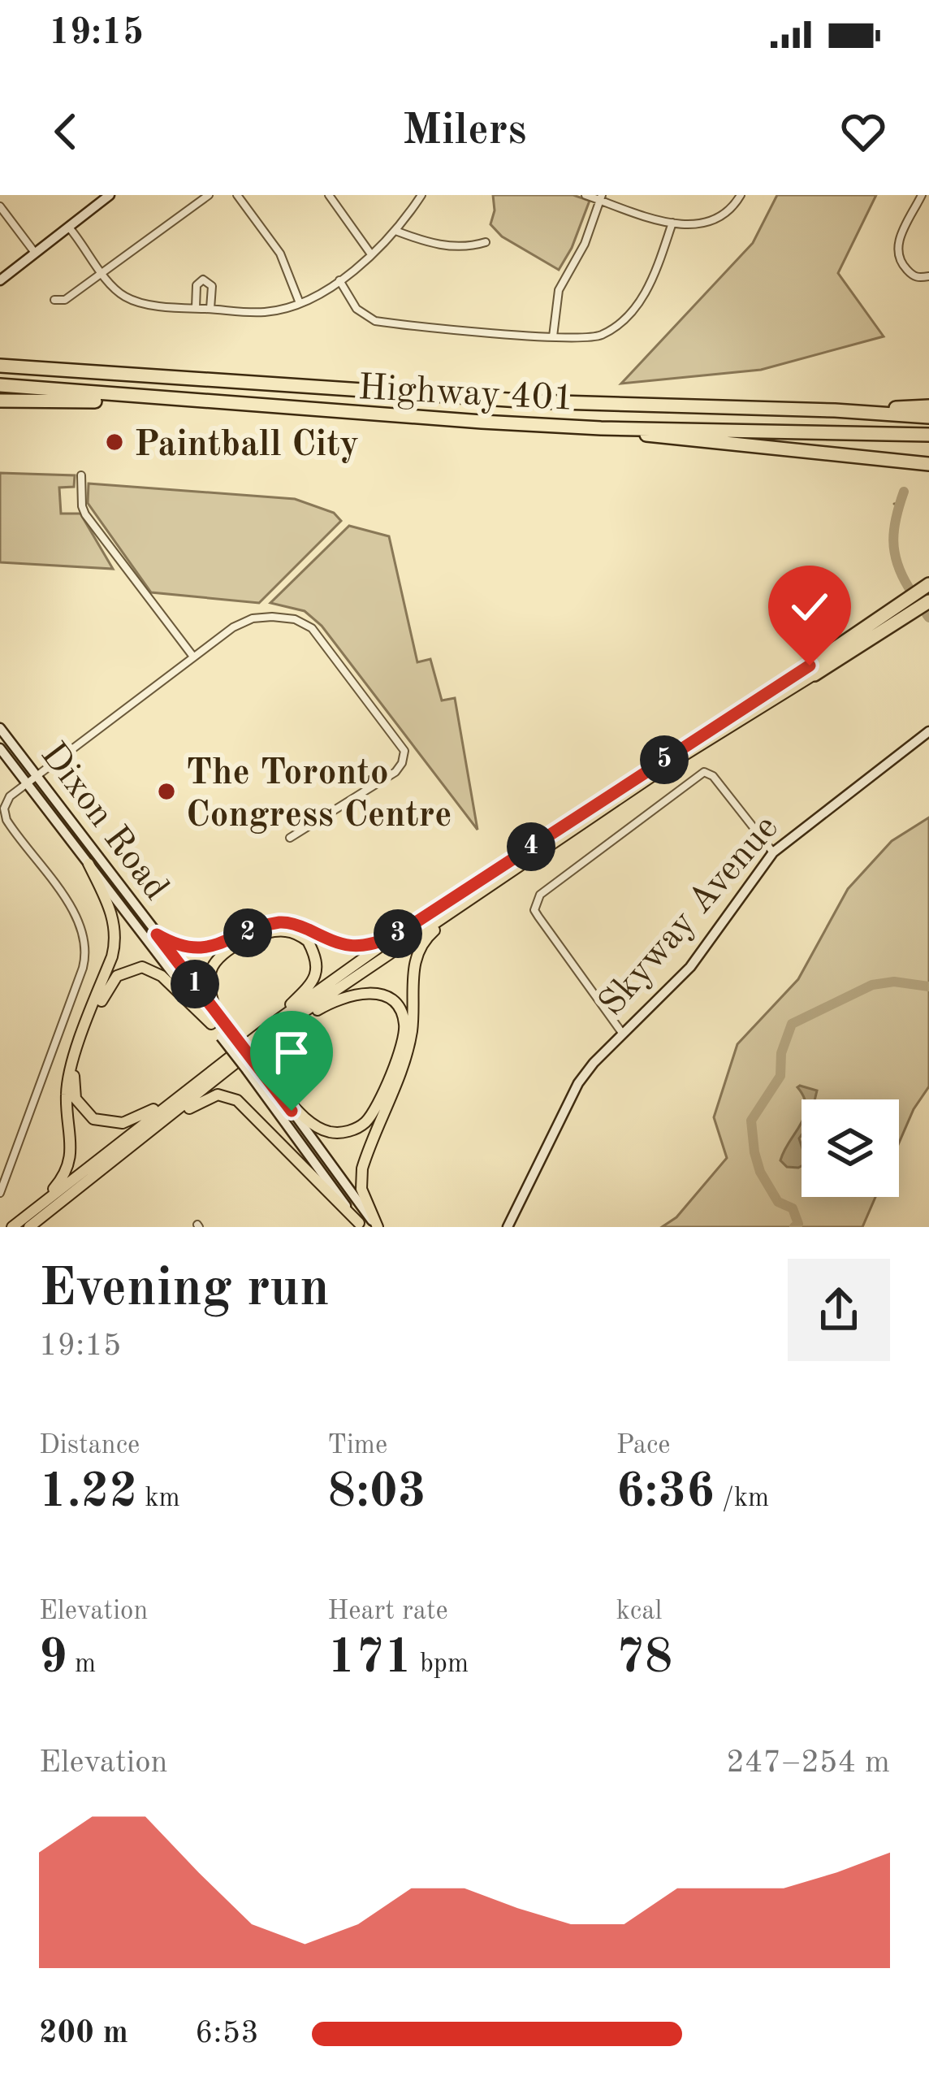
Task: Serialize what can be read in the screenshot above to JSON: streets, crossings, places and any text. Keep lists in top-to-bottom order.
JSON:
{
  "streets": {
    "highway": ["Highway 401"],
    "main road": ["Dixon Road", "Skyway Avenue"]
  },
  "places": ["Paintball City", "The Toronto Congress Centre"],
  "page": {
    "status": "19:15",
    "header": "Milers",
    "pins": [
      "5",
      "4",
      "2",
      "3",
      "1"
    ],
    "heading": ["Evening run", "19:15"],
    "stats": [
      ["Distance", "1.22 km"],
      ["Time", "8:03"],
      ["Pace", "6:36 /km"],
      ["Elevation", "9 m"],
      ["Heart rate", "171 bpm"],
      ["kcal", "78"]
    ],
    "chart": ["Elevation", "247–254 m"],
    "list": [
      {
        "name": "200 m",
        "note": "6:53"
      }
    ]
  }
}
